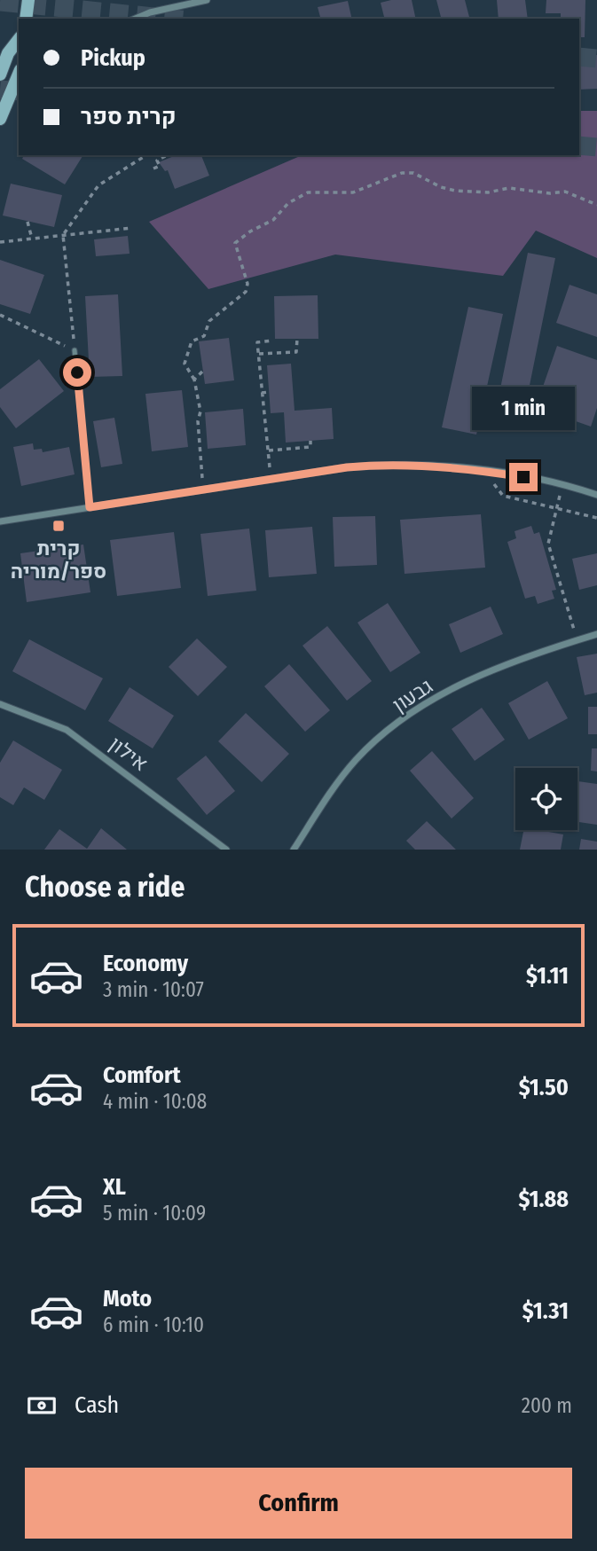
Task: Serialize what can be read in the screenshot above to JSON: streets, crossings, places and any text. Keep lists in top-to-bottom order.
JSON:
{
  "streets": {
    "street": ["גבעון", "אילון"]
  },
  "places": {
    "transit": ["קרית ספר/מוריה"]
  },
  "page": {
    "banner": ["Pickup", "קרית ספר"],
    "bubble": "1 min",
    "heading": "Choose a ride",
    "list": [
      {
        "name": "Economy",
        "note": "3 min · 10:07",
        "value": "$1.11"
      },
      {
        "name": "Comfort",
        "note": "4 min · 10:08",
        "value": "$1.50"
      },
      {
        "name": "XL",
        "note": "5 min · 10:09",
        "value": "$1.88"
      },
      {
        "name": "Moto",
        "note": "6 min · 10:10",
        "value": "$1.31"
      }
    ],
    "pay": ["Cash", "200 m"],
    "buttons": "Confirm"
  }
}
